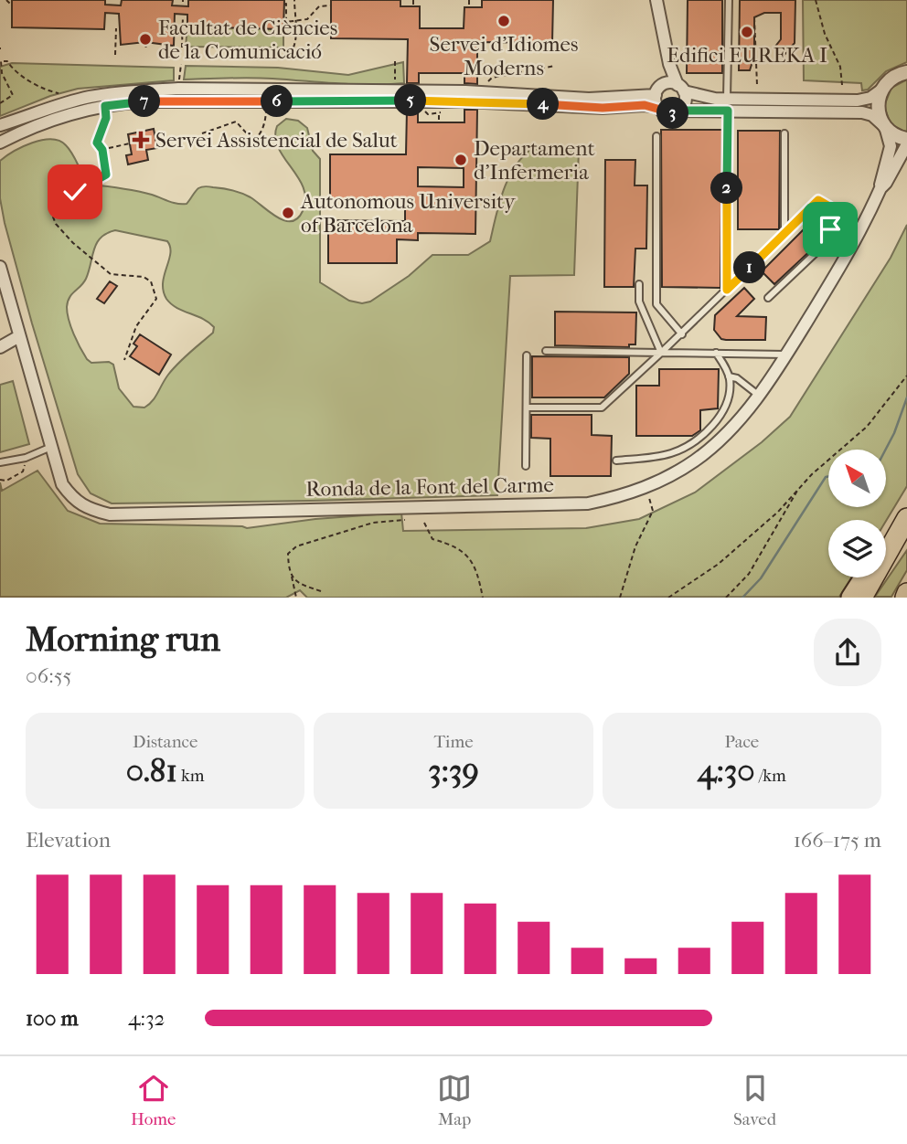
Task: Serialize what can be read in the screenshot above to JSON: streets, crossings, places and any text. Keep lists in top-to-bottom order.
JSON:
{
  "streets": {
    "street": ["Ronda de la Font del Carme"]
  },
  "places": {
    "other": [
      "Servei d'Idiomes Moderns",
      "Edifici EUREKA I",
      "Facultat de Ciències de la Comunicació",
      "Departament d'Infermeria",
      "Autonomous University of Barcelona"
    ],
    "health": ["Servei Assistencial de Salut"]
  },
  "north": "top left",
  "page": {
    "pins": [
      "5",
      "6",
      "7",
      "4",
      "3",
      "2",
      "1"
    ],
    "heading": ["Morning run", "06:55"],
    "stats": [
      ["Distance", "0.81 km"],
      ["Time", "3:39"],
      ["Pace", "4:30 /km"]
    ],
    "chart": ["Elevation", "166–175 m"],
    "list": [
      {
        "name": "100 m",
        "note": "4:32"
      }
    ],
    "tabs": ["Home", "Map", "Saved"]
  }
}
